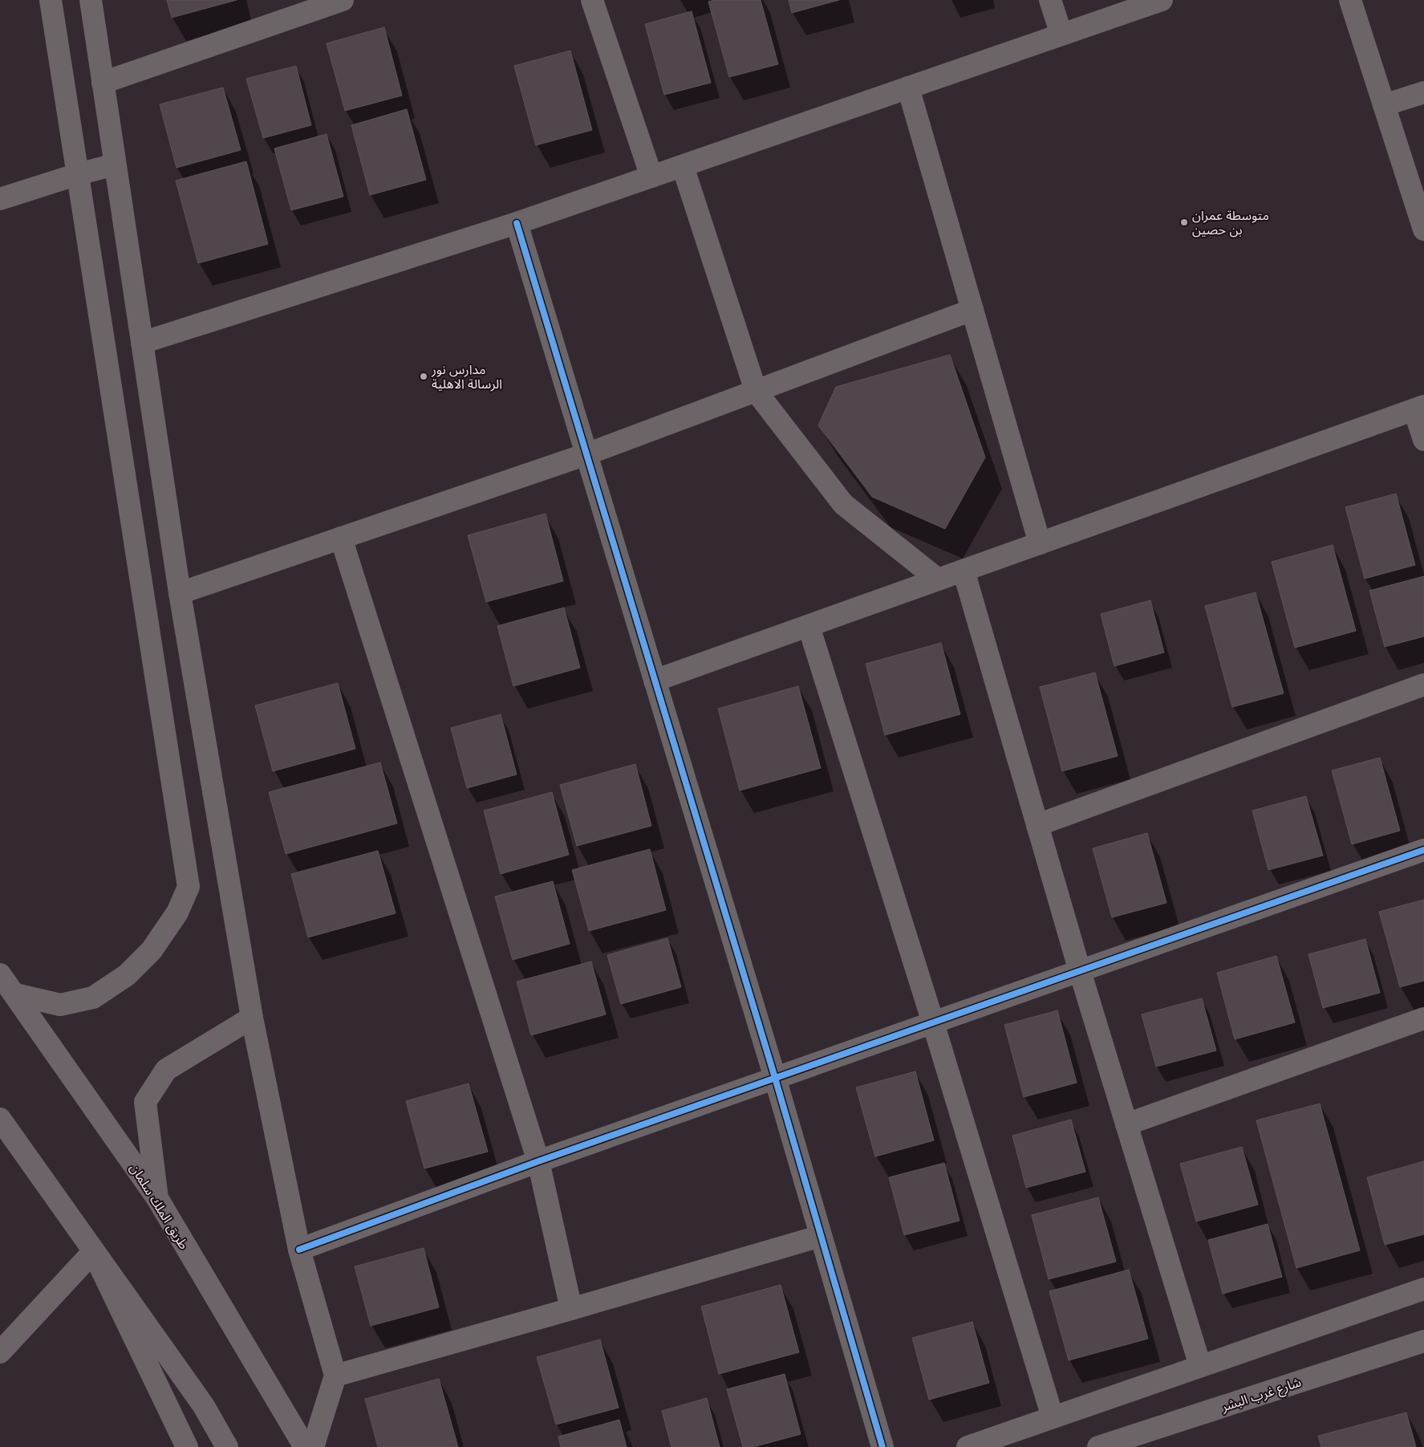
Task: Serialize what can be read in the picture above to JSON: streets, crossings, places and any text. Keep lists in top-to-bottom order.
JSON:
{
  "streets": {
    "main road": ["طريق الملك سلمان"],
    "street": ["شارع غرب البشر"]
  },
  "places": ["متوسطة عمران بن حصين", "مدارس نور الرسالة الاهلية"]
}
